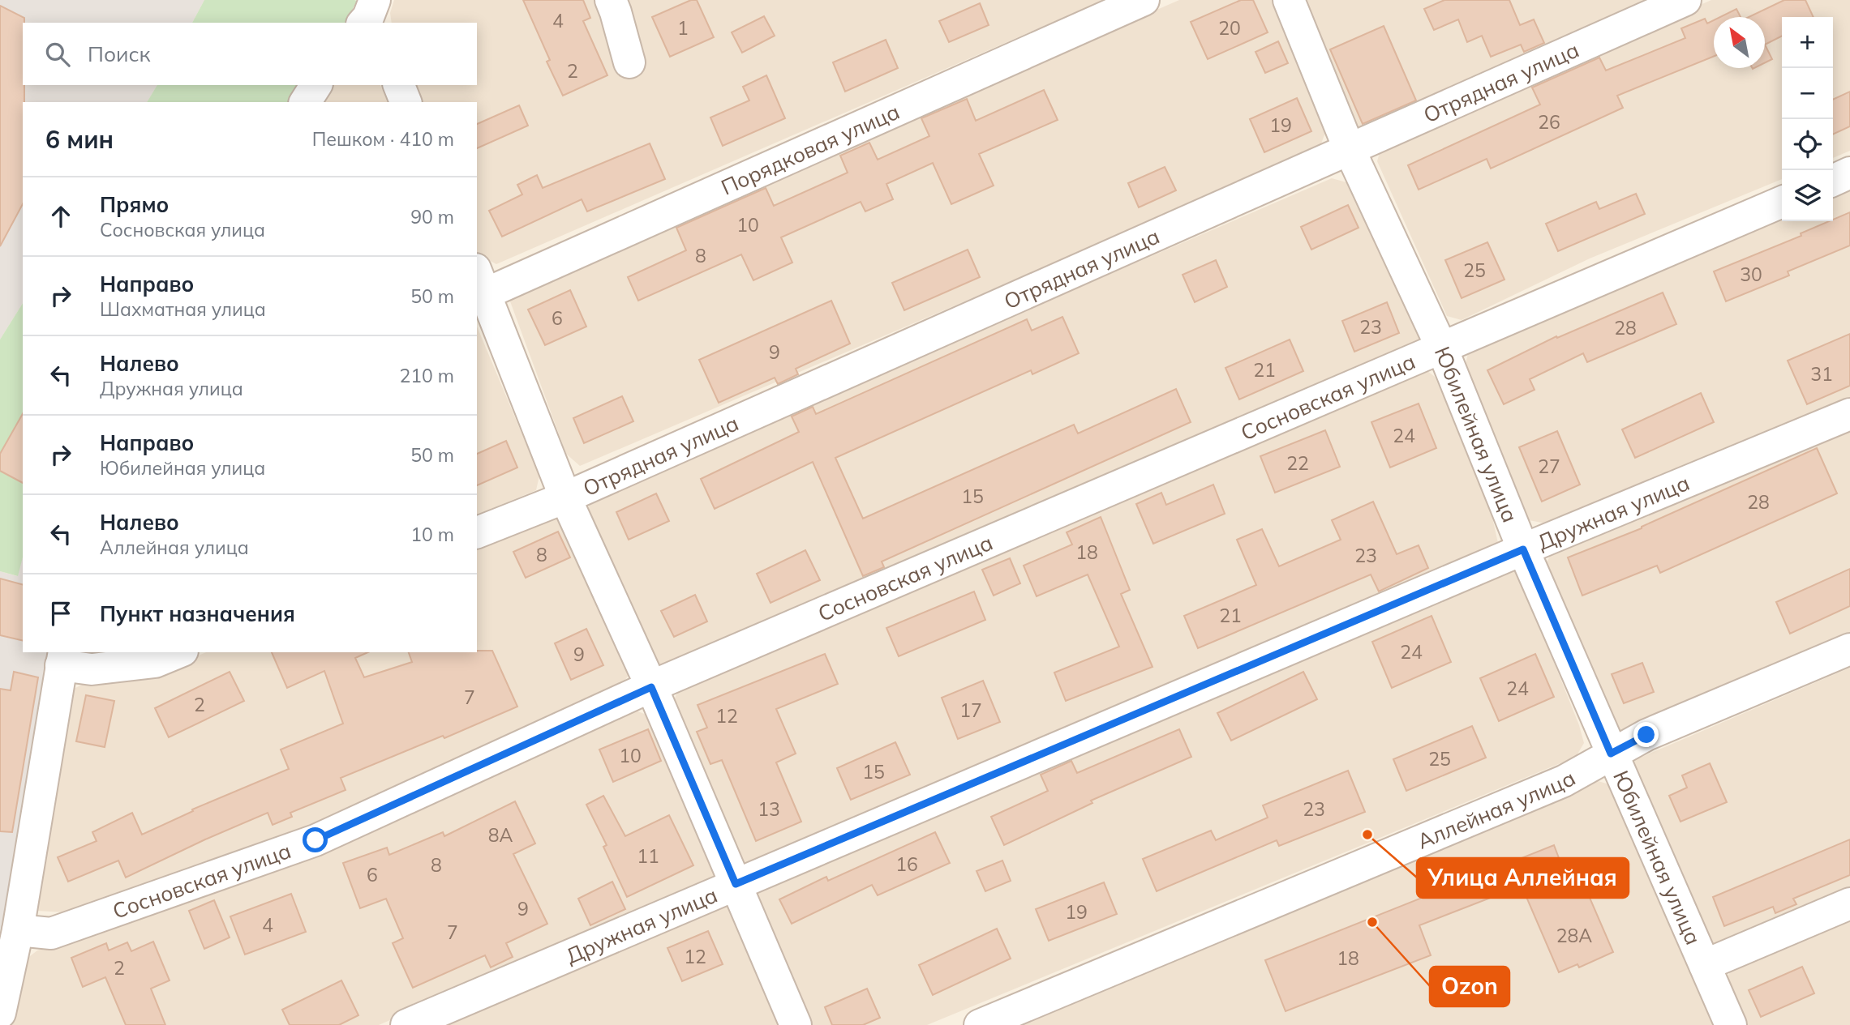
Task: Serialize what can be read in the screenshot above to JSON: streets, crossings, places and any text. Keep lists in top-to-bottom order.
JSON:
{
  "streets": {
    "street": [
      "Отрядная улица",
      "Порядковая улица",
      "Сосновская улица",
      "Юбилейная улица",
      "Дружная улица",
      "Аллейная улица"
    ]
  },
  "crossings": [
    ["Отрядная улица", "Юбилейная улица"],
    ["Сосновская улица", "Юбилейная улица"],
    ["Юбилейная улица", "Дружная улица"],
    ["Юбилейная улица", "Аллейная улица"]
  ],
  "places": ["Улица Аллейная", "Ozon"],
  "house_numbers": [
    "4",
    "1",
    "20",
    "2",
    "26",
    "19",
    "10",
    "8",
    "25",
    "30",
    "6",
    "23",
    "28",
    "9",
    "21",
    "31",
    "24",
    "22",
    "27",
    "15",
    "28",
    "18",
    "8",
    "23",
    "21",
    "24",
    "9",
    "24",
    "7",
    "2",
    "17",
    "12",
    "10",
    "25",
    "15",
    "13",
    "23",
    "8А",
    "11",
    "16",
    "8",
    "6",
    "9",
    "19",
    "4",
    "7",
    "28А",
    "12",
    "18",
    "2"
  ],
  "north": "top left",
  "page": {
    "map_buttons": ["+", "−"],
    "search": "Поиск",
    "heading": ["6 мин", "Пешком · 410 m"],
    "list": [
      ["Прямо", "Сосновская улица", "90 m"],
      ["Направо", "Шахматная улица", "50 m"],
      ["Налево", "Дружная улица", "210 m"],
      ["Направо", "Юбилейная улица", "50 m"],
      ["Налево", "Аллейная улица", "10 m"],
      "Пункт назначения"
    ]
  }
}
